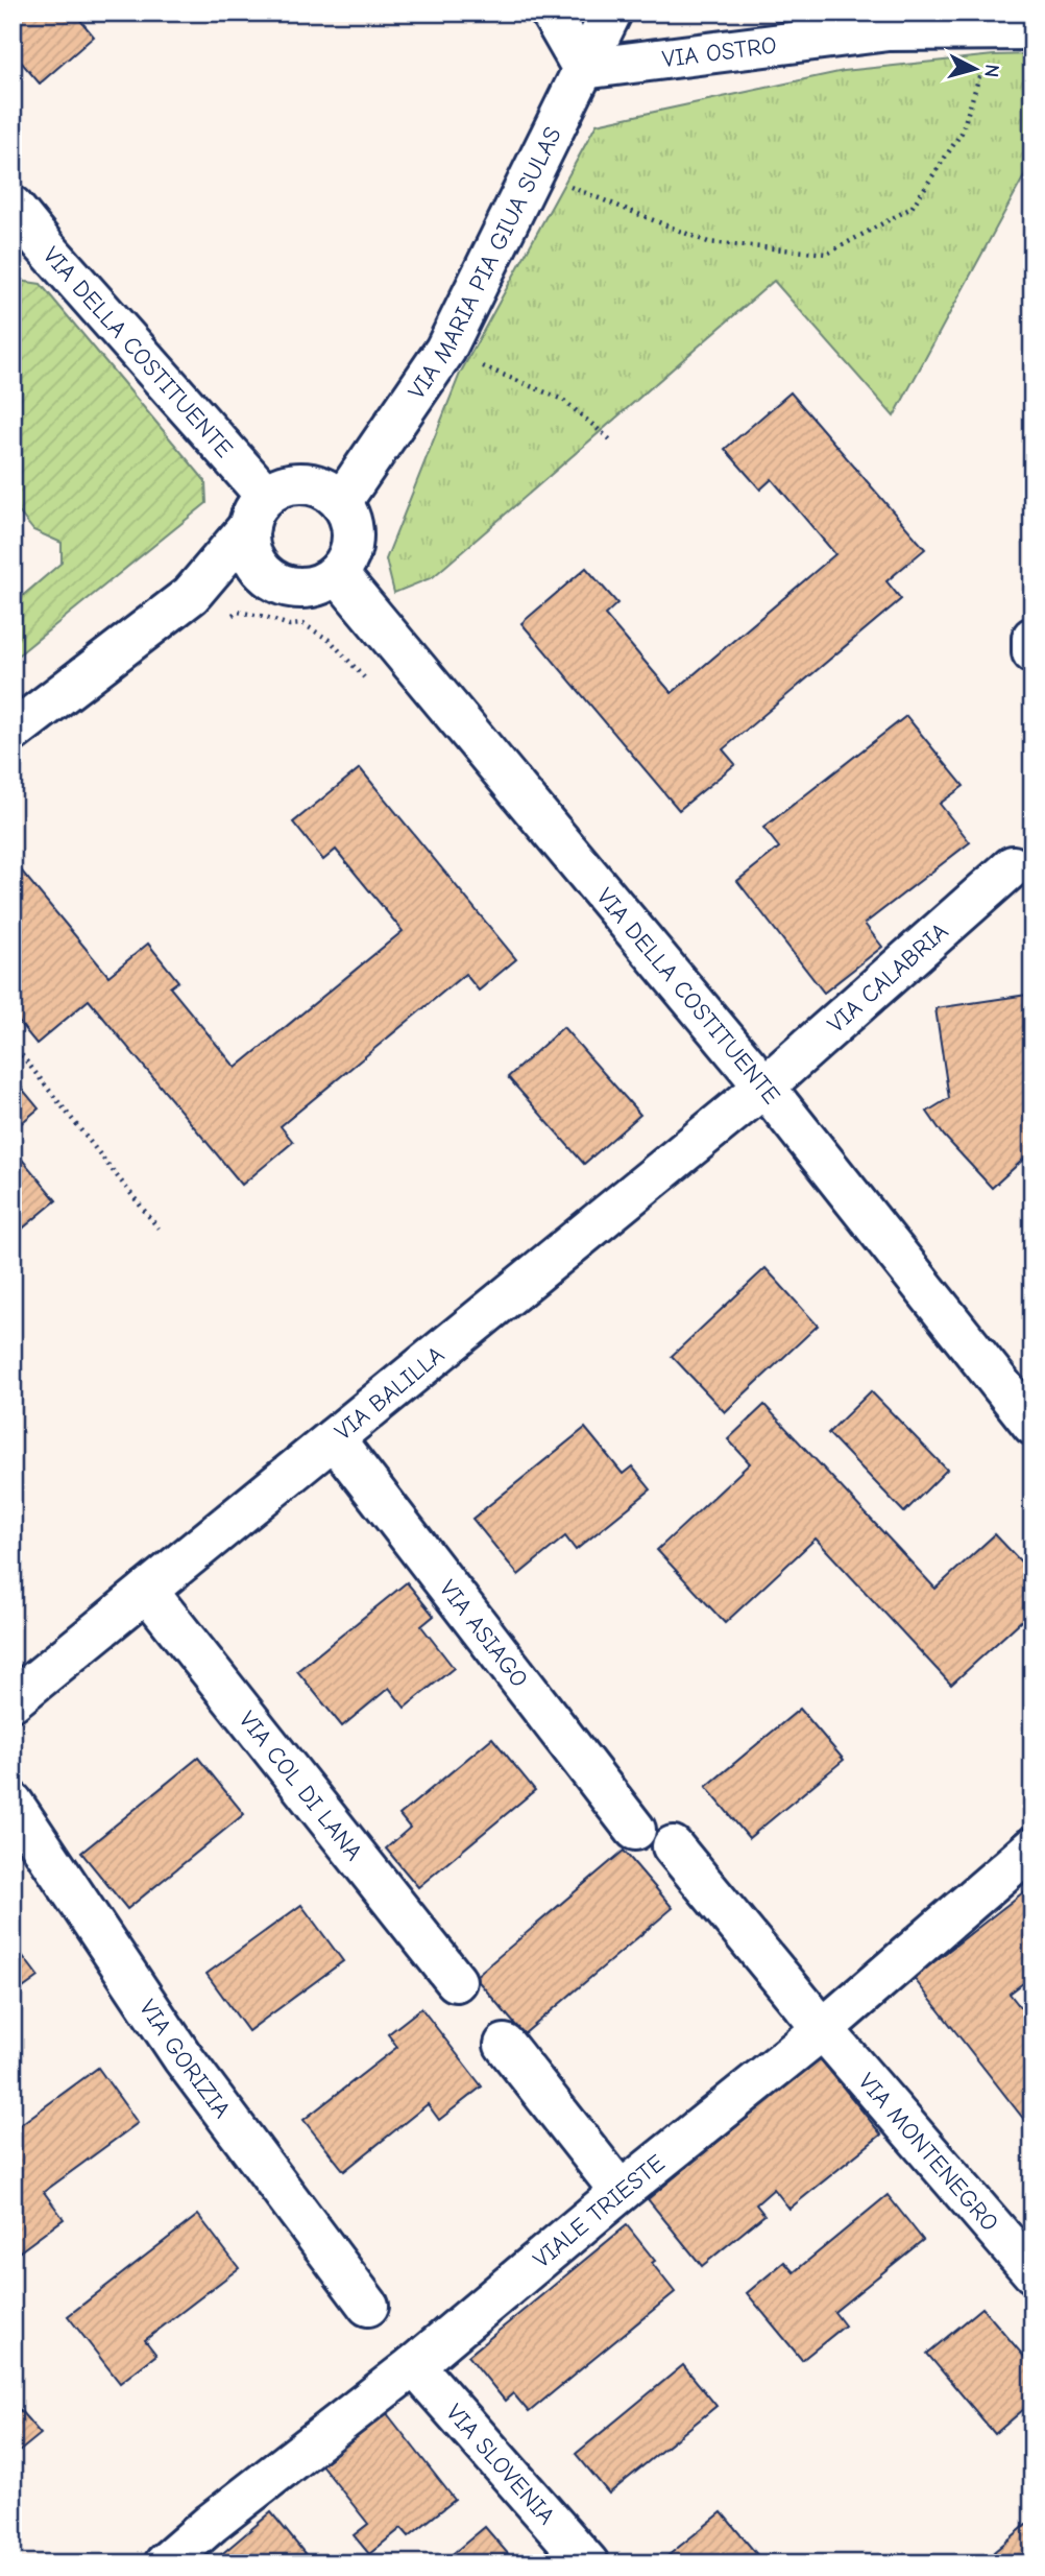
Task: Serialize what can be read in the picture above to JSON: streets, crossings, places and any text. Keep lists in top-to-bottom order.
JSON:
{
  "streets": {
    "street": [
      "VIA OSTRO",
      "VIA MARIA PIA GIUA SULAS",
      "VIA DELLA COSTITUENTE",
      "VIA CALABRIA",
      "VIA BALILLA",
      "VIA ASIAGO",
      "VIA COL DI LANA",
      "VIA GORIZIA",
      "VIA MONTENEGRO",
      "VIALE TRIESTE",
      "VIA SLOVENIA"
    ]
  },
  "crossings": [
    ["VIA OSTRO", "VIA MARIA PIA GIUA SULAS"],
    ["VIA MARIA PIA GIUA SULAS", "VIA DELLA COSTITUENTE"],
    ["VIA DELLA COSTITUENTE", "VIA CALABRIA"],
    ["VIA DELLA COSTITUENTE", "VIA BALILLA"],
    ["VIA CALABRIA", "VIA BALILLA"],
    ["VIA BALILLA", "VIA ASIAGO"],
    ["VIA BALILLA", "VIA COL DI LANA"],
    ["VIA MONTENEGRO", "VIALE TRIESTE"],
    ["VIALE TRIESTE", "VIA SLOVENIA"]
  ],
  "north": "right"
}
